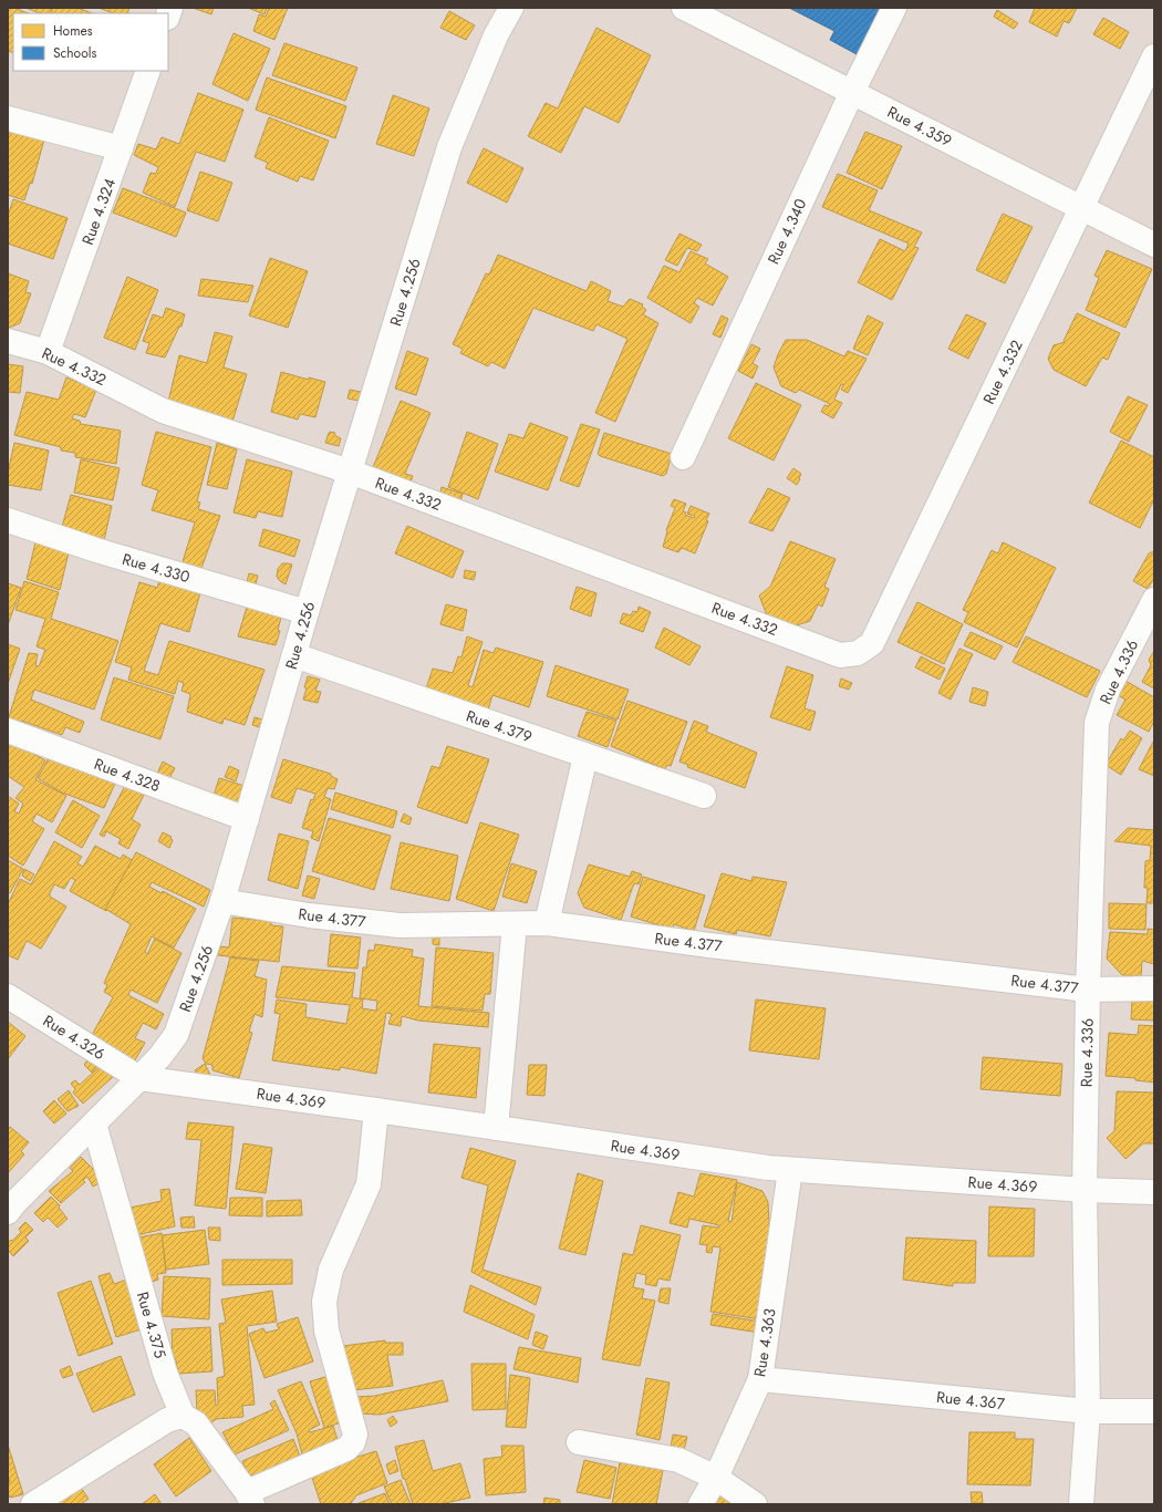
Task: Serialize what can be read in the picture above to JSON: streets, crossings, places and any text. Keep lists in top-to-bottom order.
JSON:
{
  "streets": {
    "street": [
      "Rue 4.359",
      "Rue 4.324",
      "Rue 4.340",
      "Rue 4.256",
      "Rue 4.332",
      "Rue 4.330",
      "Rue 4.336",
      "Rue 4.379",
      "Rue 4.328",
      "Rue 4.377",
      "Rue 4.326",
      "Rue 4.369",
      "Rue 4.375",
      "Rue 4.363",
      "Rue 4.367"
    ]
  },
  "crossings": [
    ["Rue 4.359", "Rue 4.340"],
    ["Rue 4.359", "Rue 4.332"],
    ["Rue 4.324", "Rue 4.332"],
    ["Rue 4.256", "Rue 4.332"],
    ["Rue 4.256", "Rue 4.330"],
    ["Rue 4.256", "Rue 4.379"],
    ["Rue 4.256", "Rue 4.328"],
    ["Rue 4.256", "Rue 4.377"],
    ["Rue 4.256", "Rue 4.326"],
    ["Rue 4.256", "Rue 4.369"],
    ["Rue 4.256", "Rue 4.375"],
    ["Rue 4.336", "Rue 4.377"],
    ["Rue 4.336", "Rue 4.369"],
    ["Rue 4.336", "Rue 4.367"],
    ["Rue 4.326", "Rue 4.369"],
    ["Rue 4.369", "Rue 4.363"],
    ["Rue 4.363", "Rue 4.367"]
  ],
  "legend": ["Homes", "Schools"]
}
